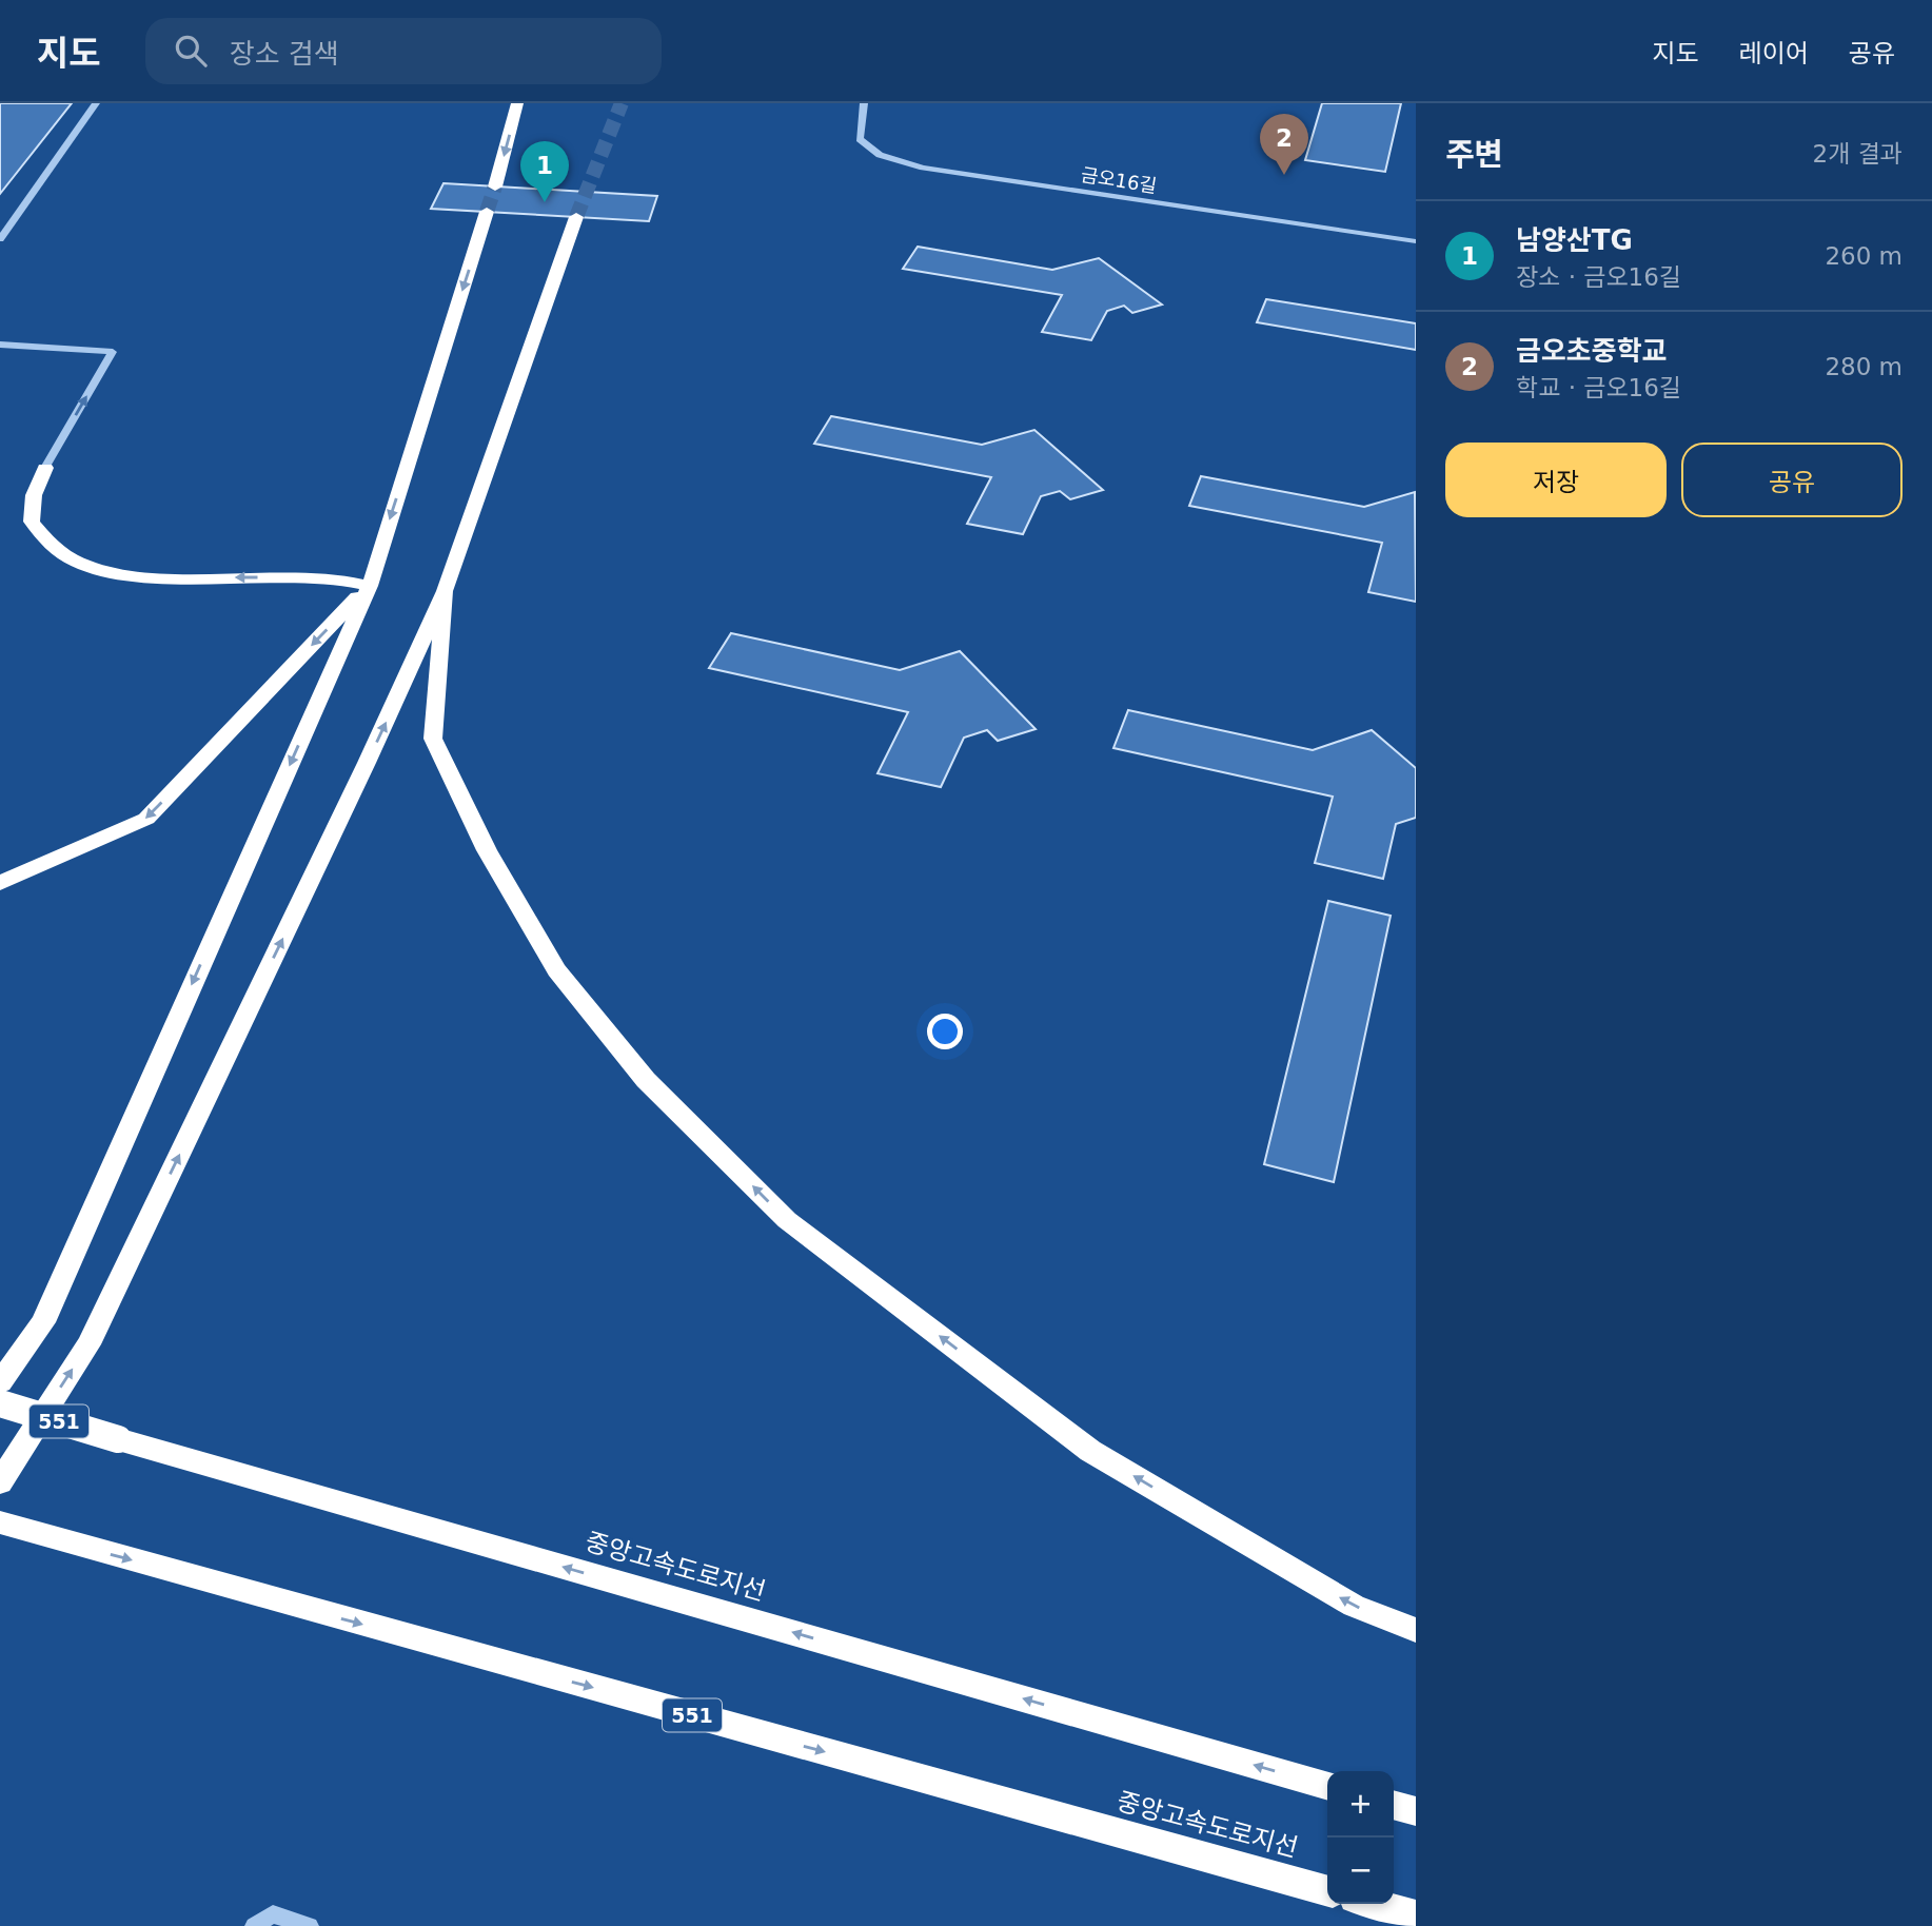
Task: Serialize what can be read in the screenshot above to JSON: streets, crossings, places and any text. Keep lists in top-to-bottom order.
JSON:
{
  "streets": {
    "highway": ["551", "중앙고속도로지선"],
    "street": ["금오16길"]
  },
  "page": {
    "header": "지도",
    "search": "장소 검색",
    "nav": ["지도", "레이어", "공유"],
    "heading": ["주변", "2개 결과"],
    "pins": ["2", "1"],
    "list": [
      {
        "mark": "1",
        "name": "남양산TG",
        "note": "장소 · 금오16길",
        "value": "260 m"
      },
      {
        "mark": "2",
        "name": "금오초중학교",
        "note": "학교 · 금오16길",
        "value": "280 m"
      }
    ],
    "buttons": ["저장", "공유"],
    "map_buttons": ["+", "−"]
  }
}
